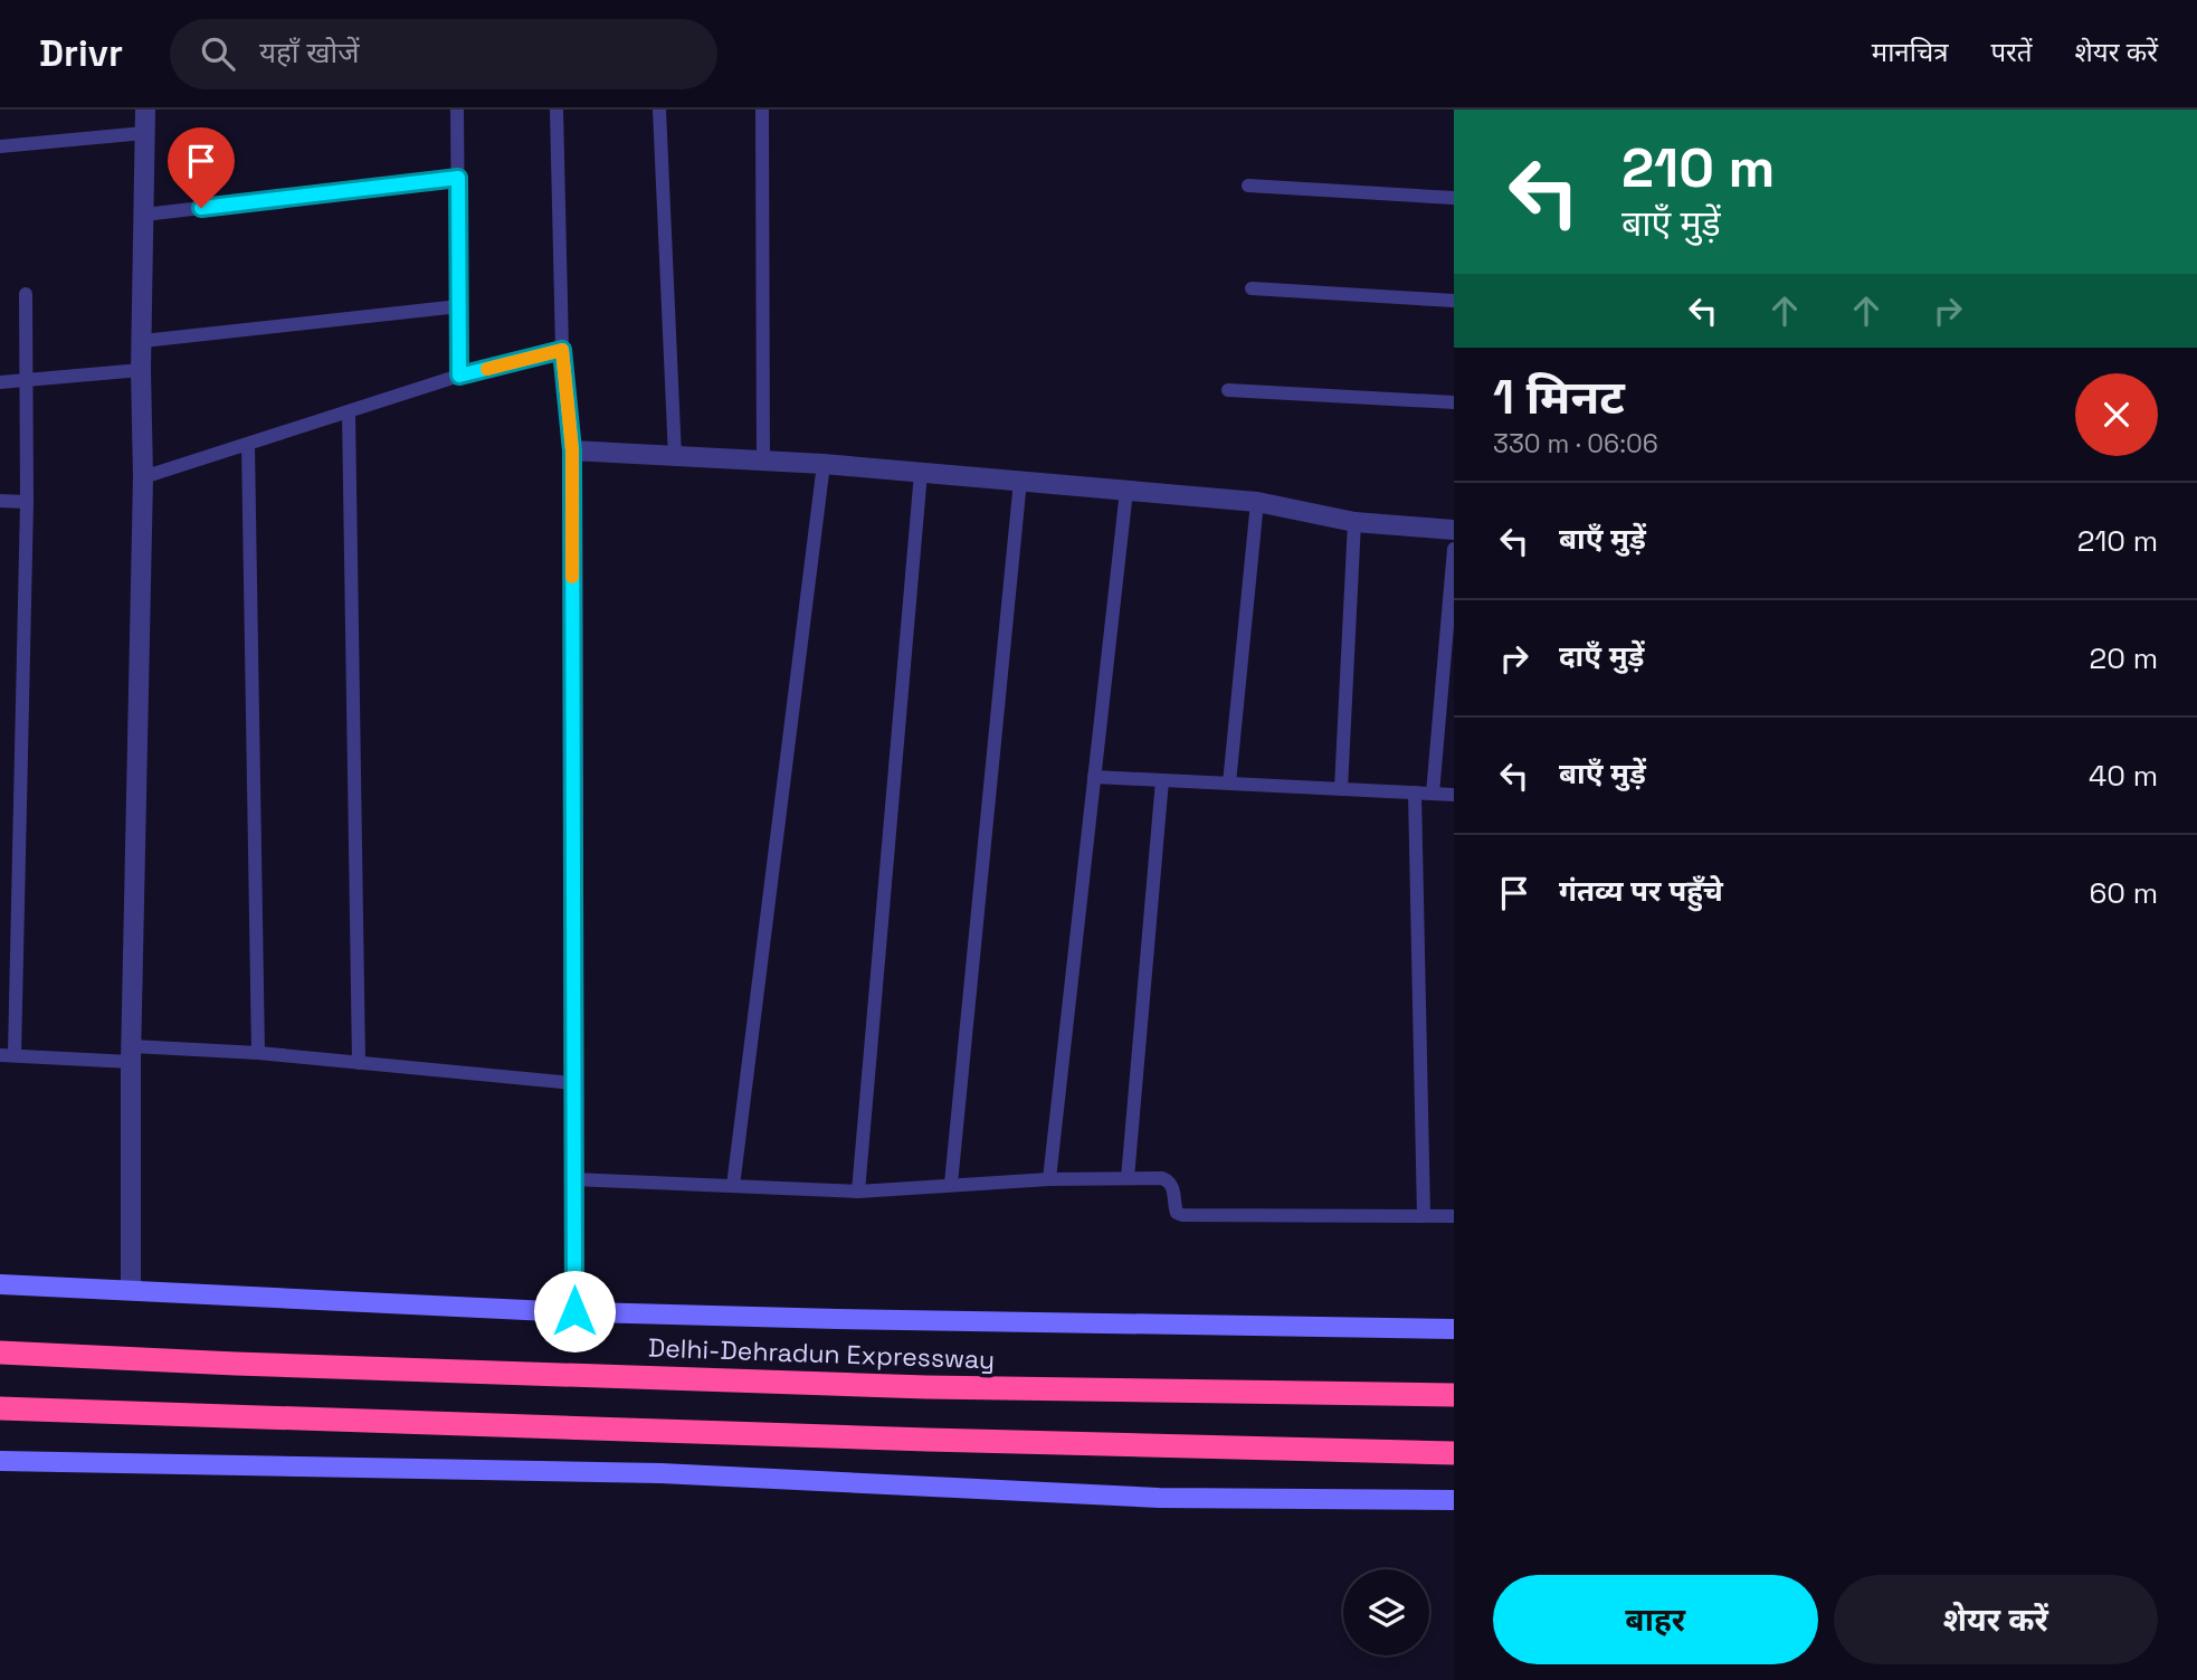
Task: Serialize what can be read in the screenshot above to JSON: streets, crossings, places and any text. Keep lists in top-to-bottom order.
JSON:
{
  "streets": {
    "highway": ["Delhi-Dehradun Expressway"]
  },
  "page": {
    "header": "Drivr",
    "search": "यहाँ खोजें",
    "nav": ["मानचित्र", "परतें", "शेयर करें"],
    "turn": ["210 m", "बाएँ मुड़ें"],
    "heading": ["1 मिनट", "330 m · 06:06"],
    "list": [
      {
        "name": "बाएँ मुड़ें",
        "value": "210 m"
      },
      {
        "name": "दाएँ मुड़ें",
        "value": "20 m"
      },
      {
        "name": "बाएँ मुड़ें",
        "value": "40 m"
      },
      {
        "name": "गंतव्य पर पहुँचे",
        "value": "60 m"
      }
    ],
    "buttons": ["बाहर", "शेयर करें"]
  }
}
